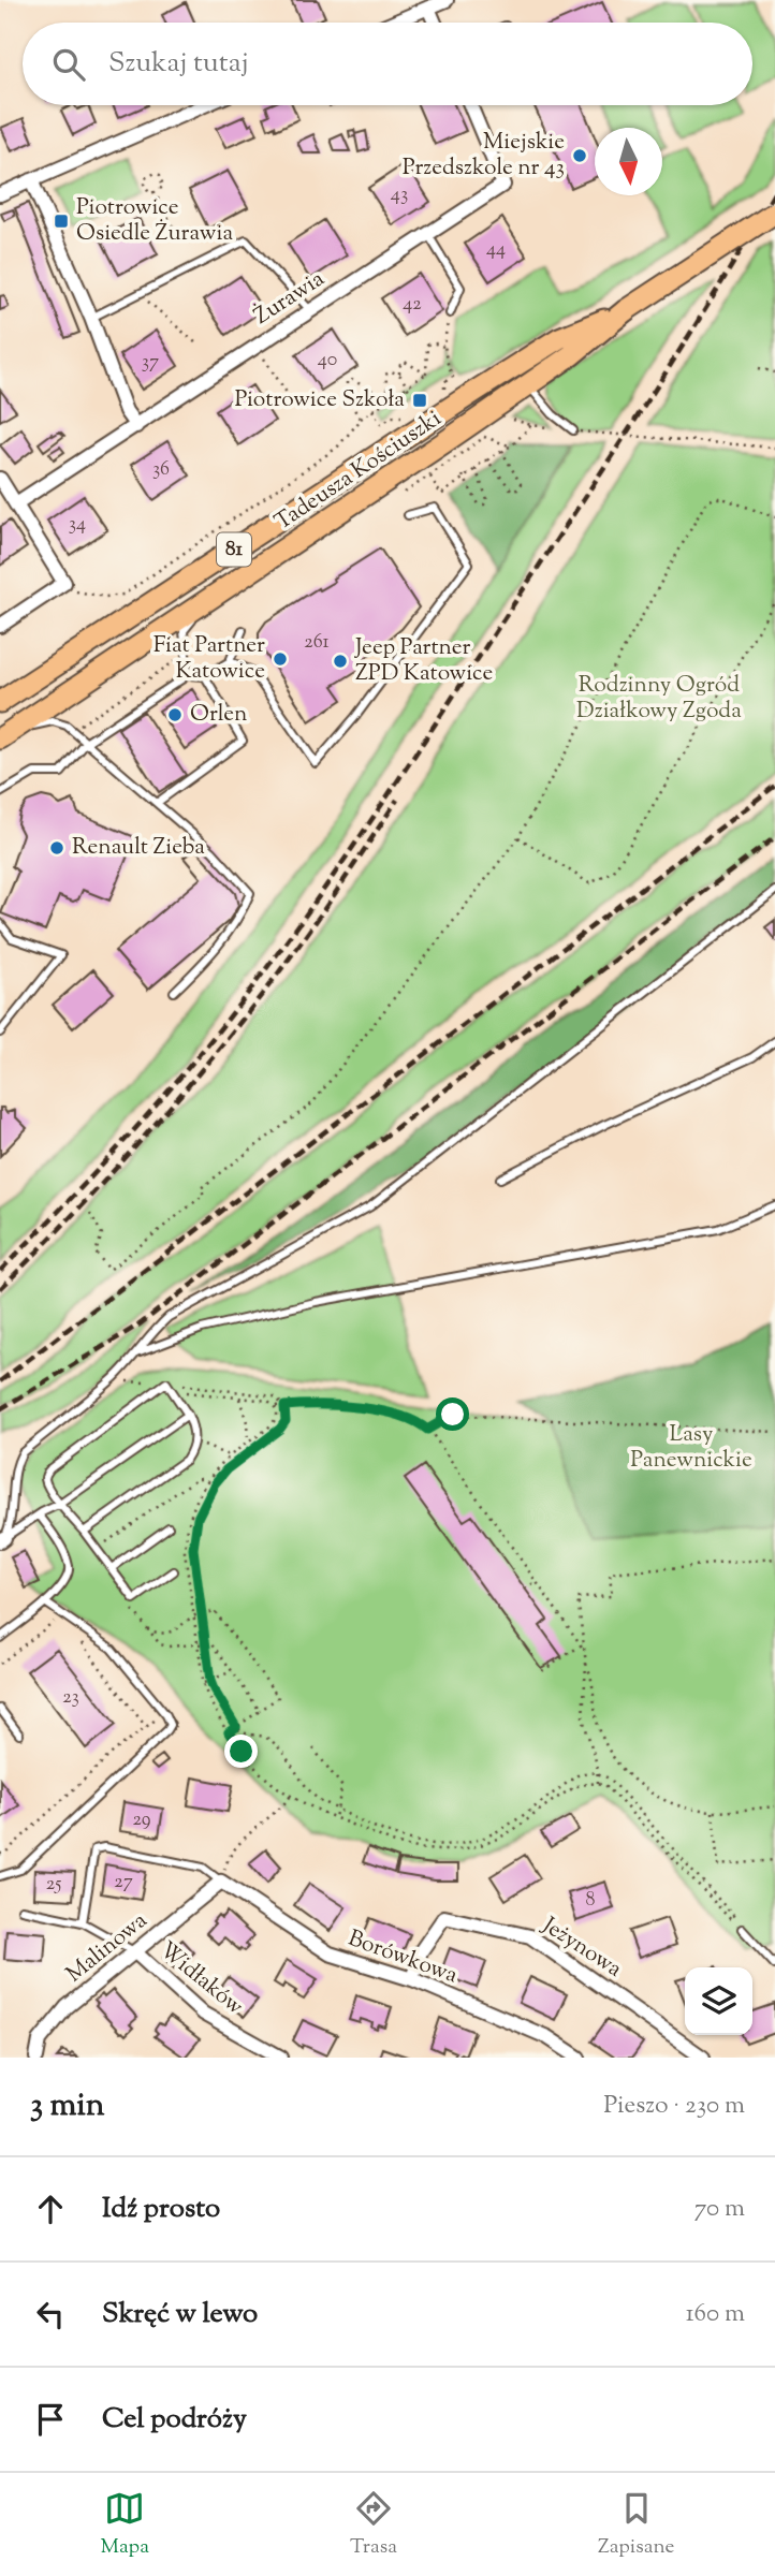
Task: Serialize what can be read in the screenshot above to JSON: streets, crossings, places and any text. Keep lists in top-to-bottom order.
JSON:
{
  "streets": {
    "main road": ["Tadeusza Kościuszki", "81"],
    "street": [
      "Żurawia",
      "Malinowa",
      "Jeżynowa",
      "Borówkowa",
      "Widłaków"
    ]
  },
  "crossings": [
    ["Malinowa", "Borówkowa"],
    ["Malinowa", "Widłaków"],
    ["Jeżynowa", "Borówkowa"]
  ],
  "parks": ["Rodzinny Ogród Działkowy Zgoda", "Lasy Panewnickie"],
  "places": {
    "other": [
      "Miejskie Przedszkole nr 43",
      "Fiat Partner Katowice",
      "Jeep Partner ZPD Katowice",
      "Orlen",
      "Renault Zieba"
    ],
    "transit": ["Piotrowice Osiedle Żurawia", "Piotrowice Szkoła"]
  },
  "house_numbers": [
    "43",
    "44",
    "42",
    "40",
    "37",
    "36",
    "34",
    "261",
    "23",
    "29",
    "27",
    "25",
    "8"
  ],
  "north": "bottom",
  "page": {
    "search": "Szukaj tutaj",
    "heading": ["3 min", "Pieszo · 230 m"],
    "list": [
      ["Idź prosto", "70 m"],
      ["Skręć w lewo", "160 m"],
      "Cel podróży"
    ],
    "nav": ["Mapa", "Trasa", "Zapisane"]
  }
}
